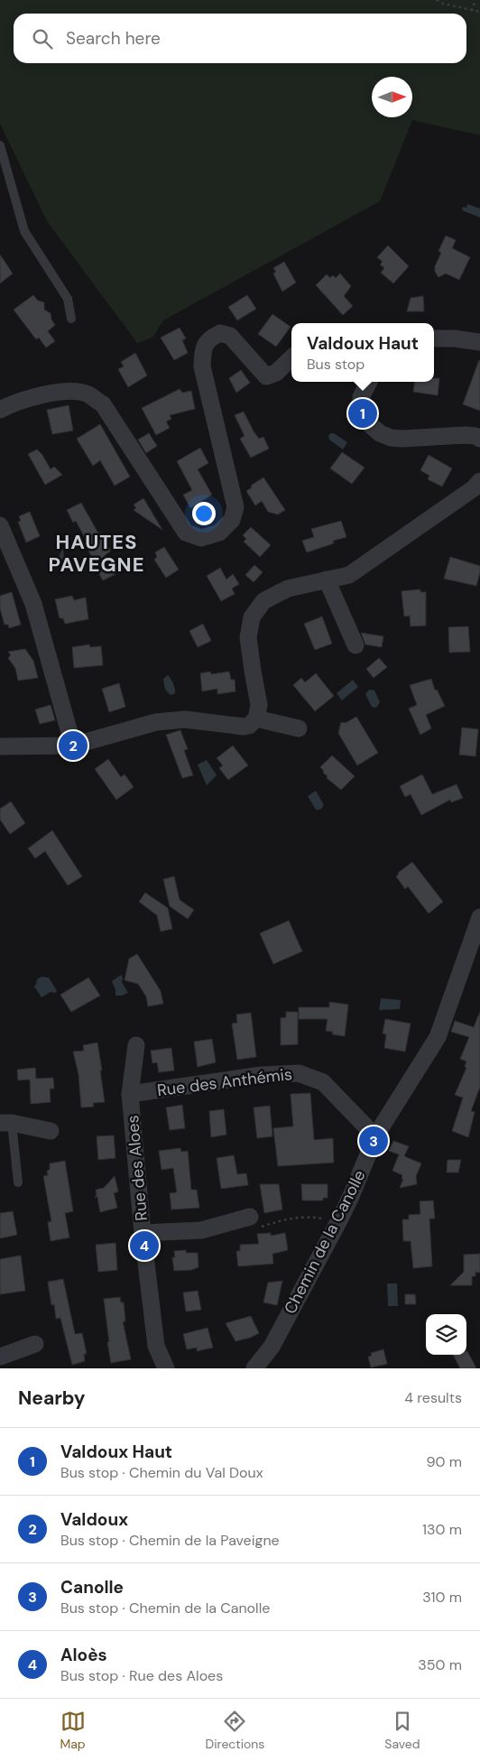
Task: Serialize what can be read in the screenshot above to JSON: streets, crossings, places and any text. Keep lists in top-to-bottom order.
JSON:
{
  "streets": {
    "street": ["Rue des Anthémis", "Rue des Aloes", "Chemin de la Canolle"]
  },
  "crossings": [
    ["Rue des Anthémis", "Rue des Aloes"],
    ["Rue des Anthémis", "Chemin de la Canolle"]
  ],
  "districts": ["HAUTES PAVEGNE"],
  "north": "right",
  "page": {
    "search": "Search here",
    "popup": ["Valdoux Haut", "Bus stop"],
    "pins": [
      "1",
      "2",
      "3",
      "4"
    ],
    "heading": ["Nearby", "4 results"],
    "list": [
      {
        "mark": "1",
        "name": "Valdoux Haut",
        "note": "Bus stop · Chemin du Val Doux",
        "value": "90 m"
      },
      {
        "mark": "2",
        "name": "Valdoux",
        "note": "Bus stop · Chemin de la Paveigne",
        "value": "130 m"
      },
      {
        "mark": "3",
        "name": "Canolle",
        "note": "Bus stop · Chemin de la Canolle",
        "value": "310 m"
      },
      {
        "mark": "4",
        "name": "Aloès",
        "note": "Bus stop · Rue des Aloes",
        "value": "350 m"
      }
    ],
    "nav": ["Map", "Directions", "Saved"]
  }
}
